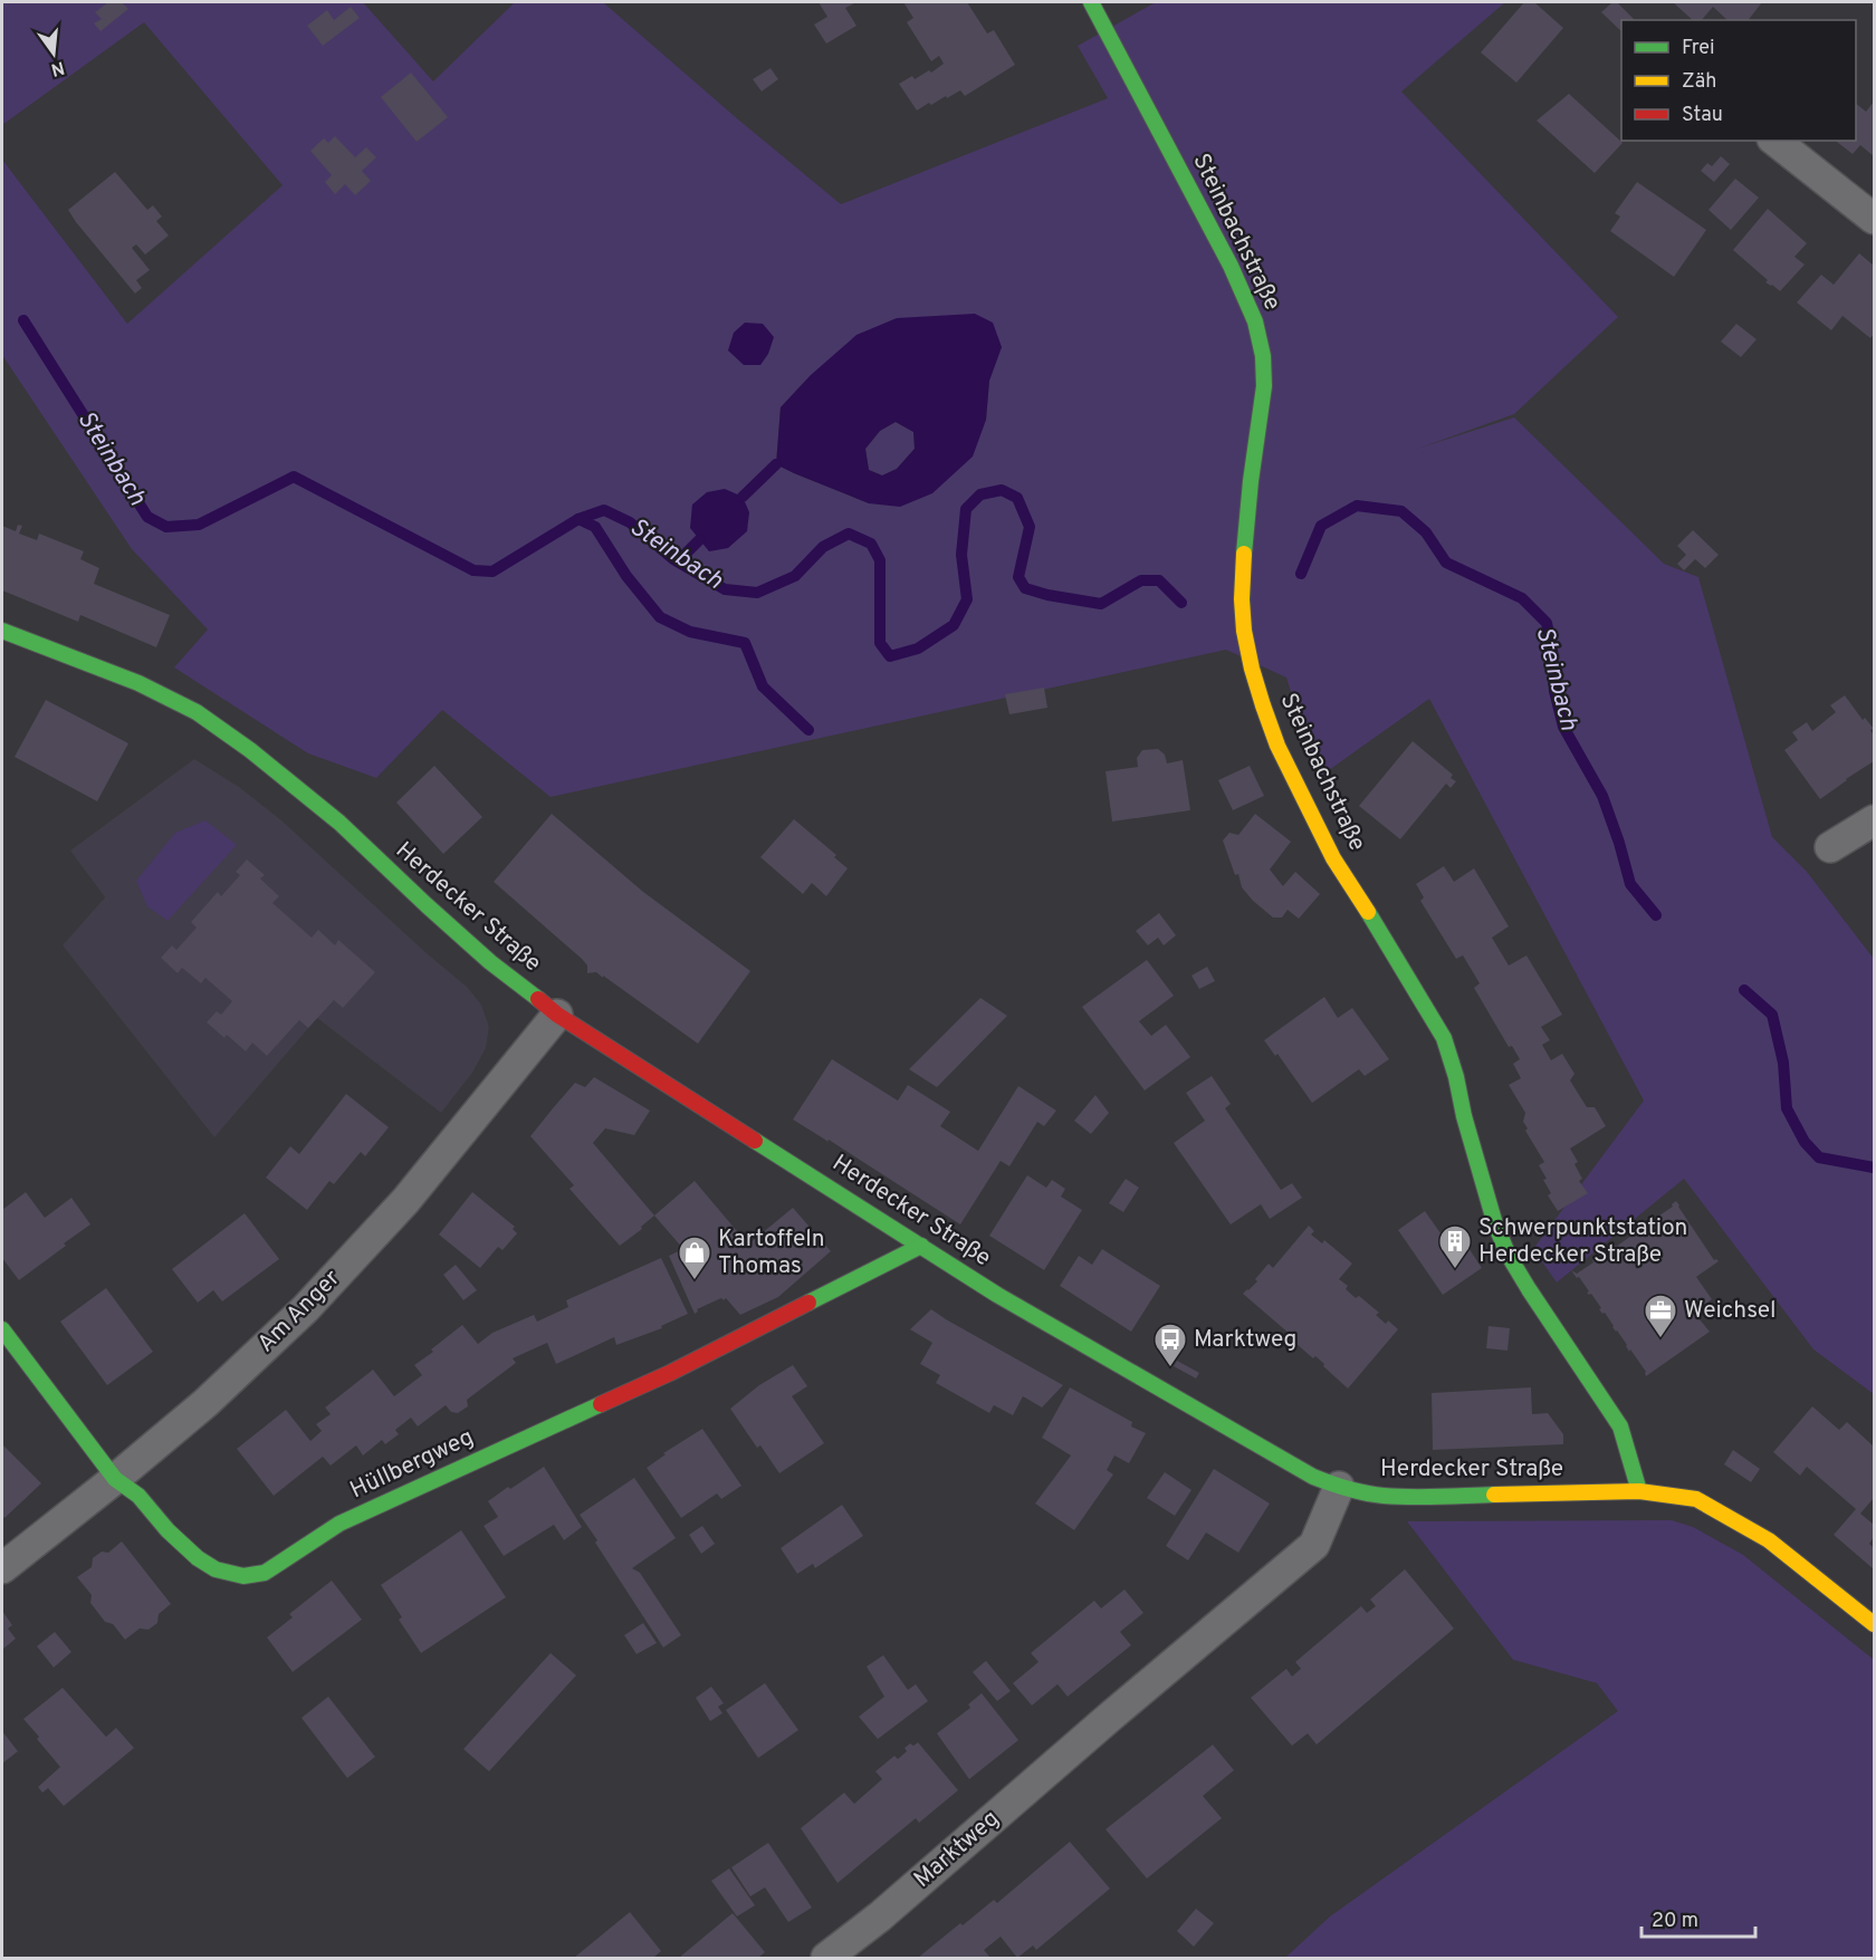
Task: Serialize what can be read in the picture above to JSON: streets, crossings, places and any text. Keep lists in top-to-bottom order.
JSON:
{
  "streets": {
    "street": [
      "Steinbachstraße",
      "Herdecker Straße",
      "Am Anger",
      "Hüllbergweg",
      "Marktweg"
    ]
  },
  "crossings": [
    ["Steinbachstraße", "Herdecker Straße"],
    ["Herdecker Straße", "Am Anger"],
    ["Herdecker Straße", "Hüllbergweg"],
    ["Herdecker Straße", "Marktweg"],
    ["Am Anger", "Hüllbergweg"]
  ],
  "water": ["Steinbach"],
  "places": {
    "building": ["Schwerpunktstation Herdecker Straße"],
    "shop": ["Kartoffeln Thomas"],
    "office": ["Weichsel"],
    "bus stop": ["Marktweg"]
  },
  "legend": ["Frei", "Zäh", "Stau"],
  "scale_bar": "20 m",
  "north": "bottom"
}
